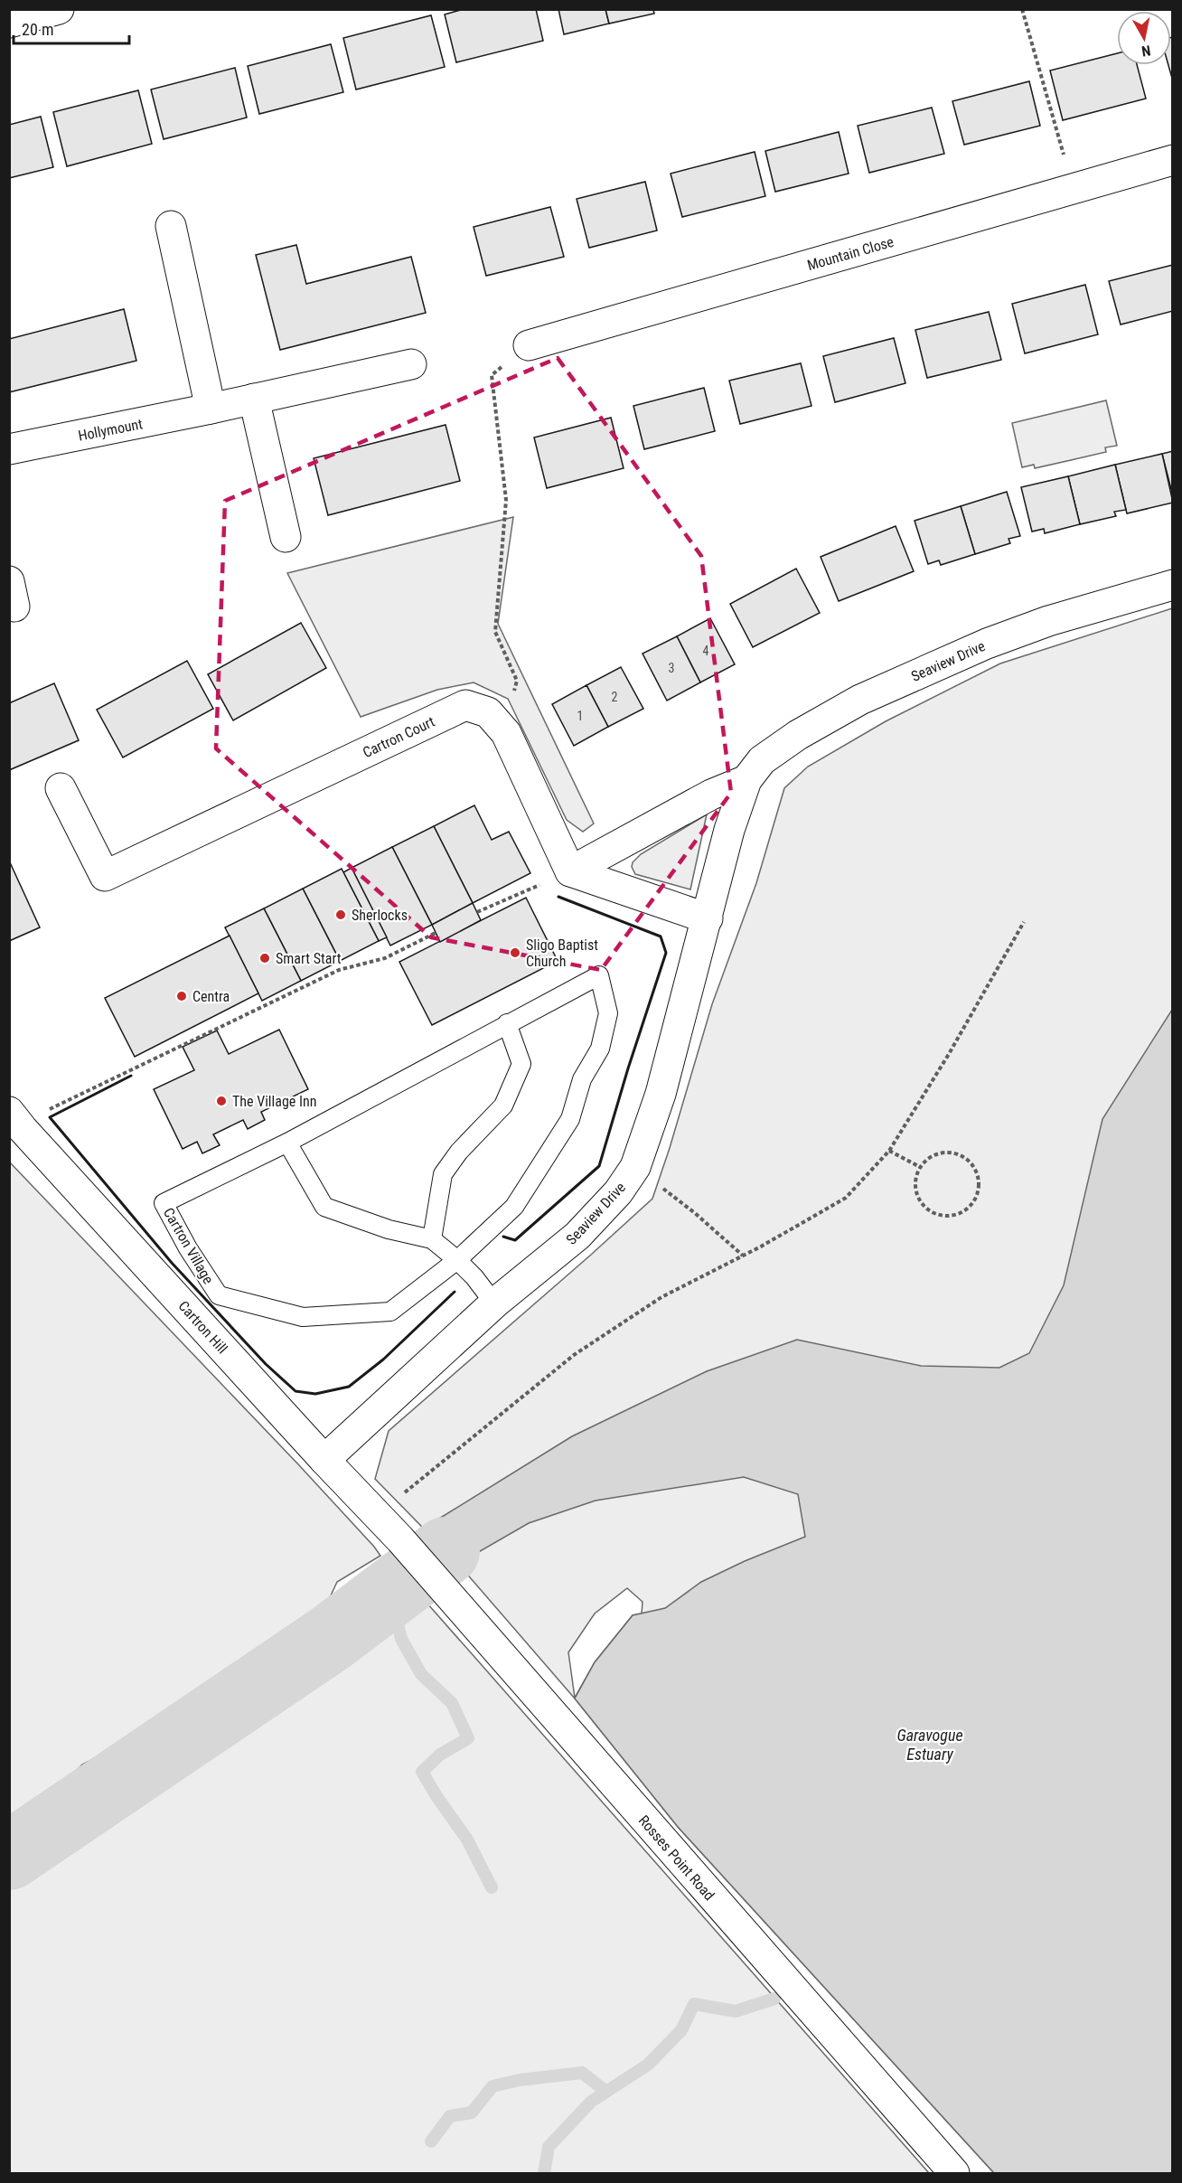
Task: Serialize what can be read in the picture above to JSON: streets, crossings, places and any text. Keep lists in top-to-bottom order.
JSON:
{
  "streets": {
    "street": [
      "Mountain Close",
      "Hollymount",
      "Seaview Drive",
      "Cartron Court",
      "Cartron Hill",
      "Rosses Point Road"
    ],
    "lane": ["Cartron Village"]
  },
  "crossings": [
    ["Seaview Drive", "Cartron Court"],
    ["Seaview Drive", "Cartron Hill"],
    ["Cartron Hill", "Rosses Point Road"]
  ],
  "water": ["Garavogue Estuary"],
  "places": [
    "Sherlocks",
    "Sligo Baptist Church",
    "Smart Start",
    "Centra",
    "The Village Inn"
  ],
  "house_numbers": [
    "4",
    "3",
    "2",
    "1"
  ],
  "scale_bar": "20 m",
  "north": "bottom"
}
